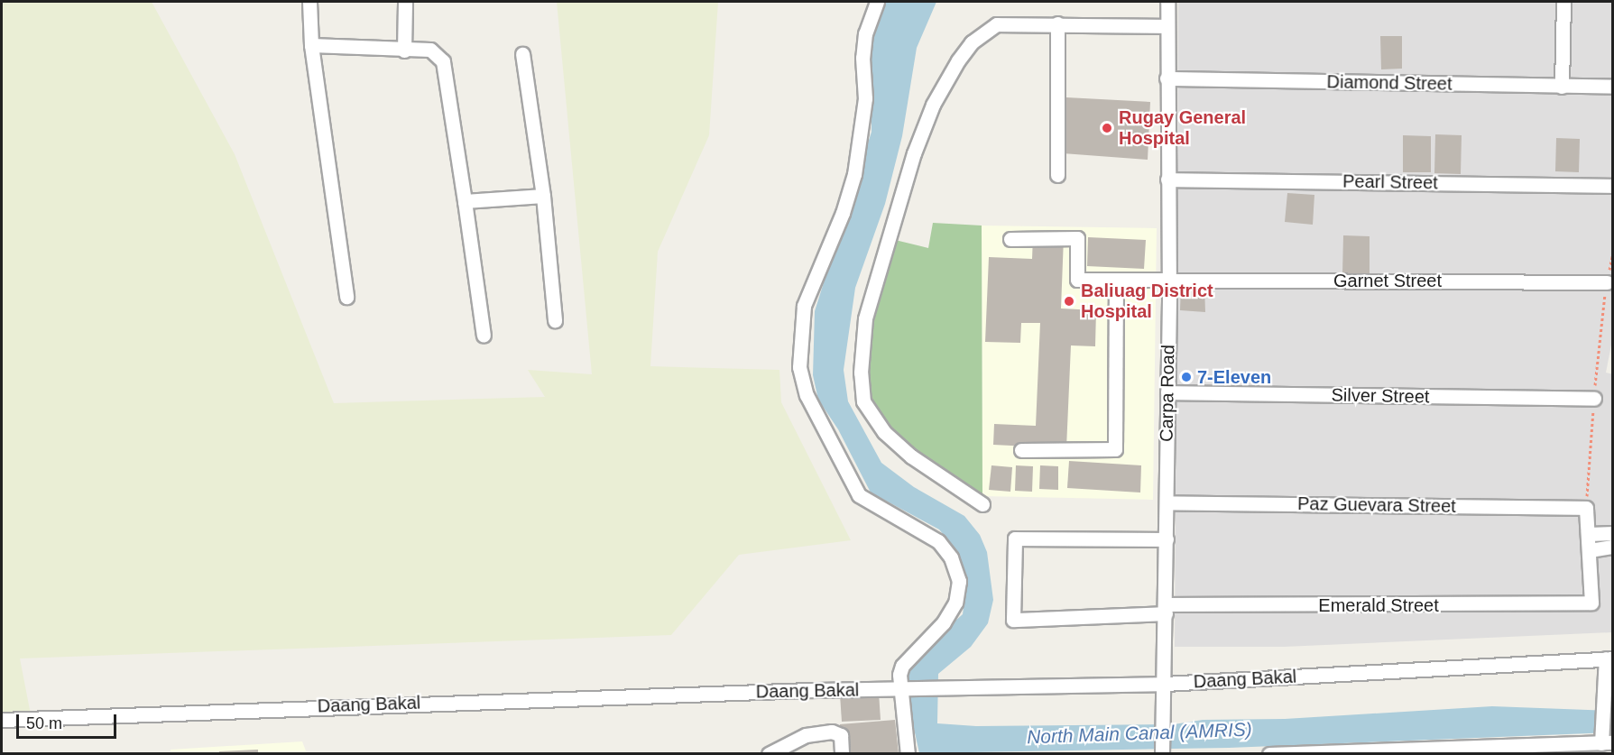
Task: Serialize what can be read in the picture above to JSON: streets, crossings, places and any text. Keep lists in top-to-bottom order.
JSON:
{
  "streets": {
    "street": [
      "Diamond Street",
      "Pearl Street",
      "Garnet Street",
      "Carpa Road",
      "Silver Street",
      "Paz Guevara Street",
      "Emerald Street",
      "Daang Bakal"
    ]
  },
  "crossings": [
    ["Diamond Street", "Carpa Road"],
    ["Pearl Street", "Carpa Road"],
    ["Garnet Street", "Carpa Road"],
    ["Carpa Road", "Silver Street"],
    ["Carpa Road", "Paz Guevara Street"],
    ["Carpa Road", "Emerald Street"],
    ["Carpa Road", "Daang Bakal"]
  ],
  "water": ["North Main Canal (AMRIS)"],
  "places": ["Rugay General Hospital", "Baliuag District Hospital", "7-Eleven"],
  "scale_bar": "50 m"
}
